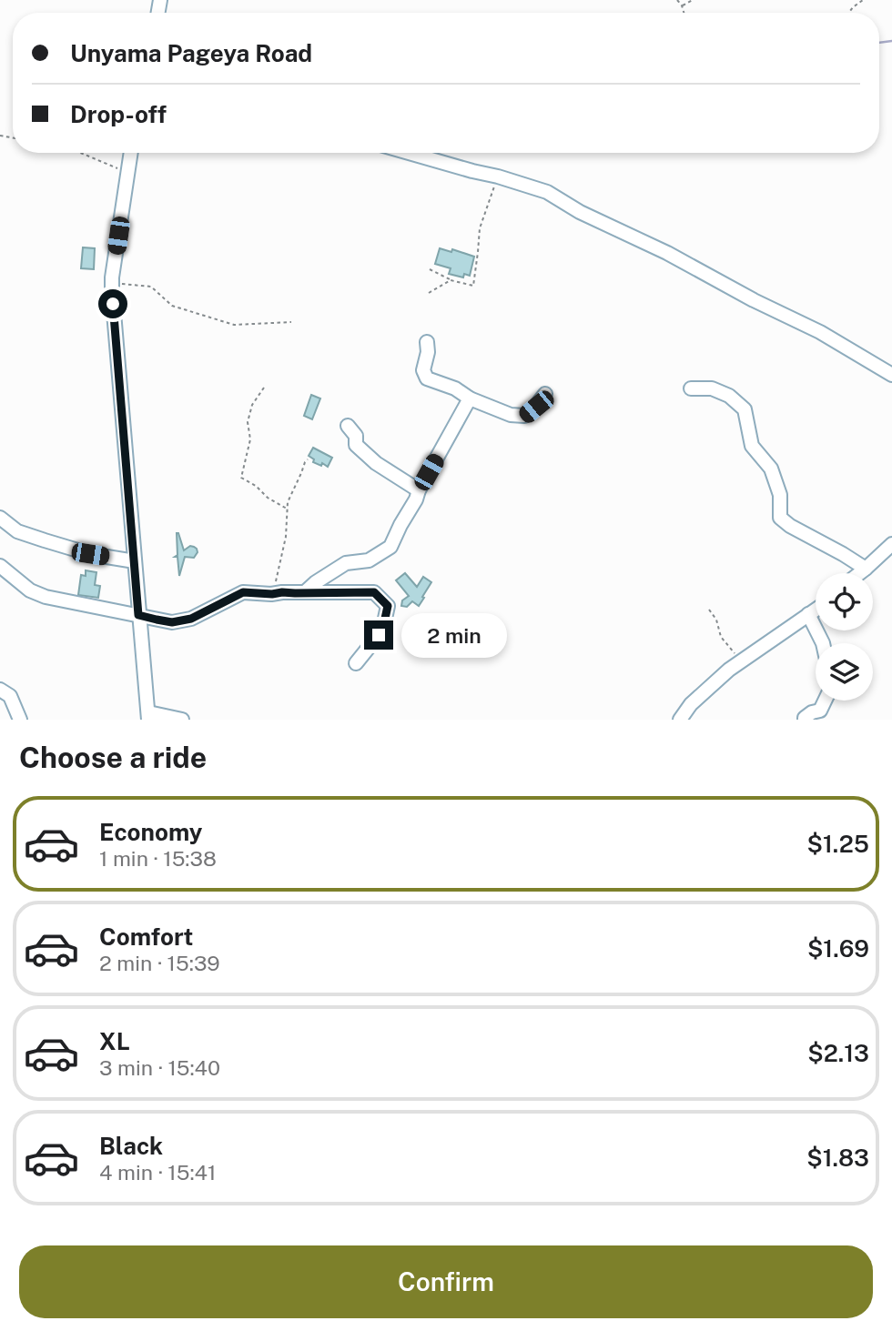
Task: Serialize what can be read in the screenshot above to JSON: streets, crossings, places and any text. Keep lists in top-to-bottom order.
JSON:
{
  "page": {
    "banner": ["Unyama Pageya Road", "Drop-off"],
    "bubble": "2 min",
    "heading": "Choose a ride",
    "list": [
      {
        "name": "Economy",
        "note": "1 min · 15:38",
        "value": "$1.25"
      },
      {
        "name": "Comfort",
        "note": "2 min · 15:39",
        "value": "$1.69"
      },
      {
        "name": "XL",
        "note": "3 min · 15:40",
        "value": "$2.13"
      },
      {
        "name": "Black",
        "note": "4 min · 15:41",
        "value": "$1.83"
      }
    ],
    "buttons": "Confirm"
  }
}
